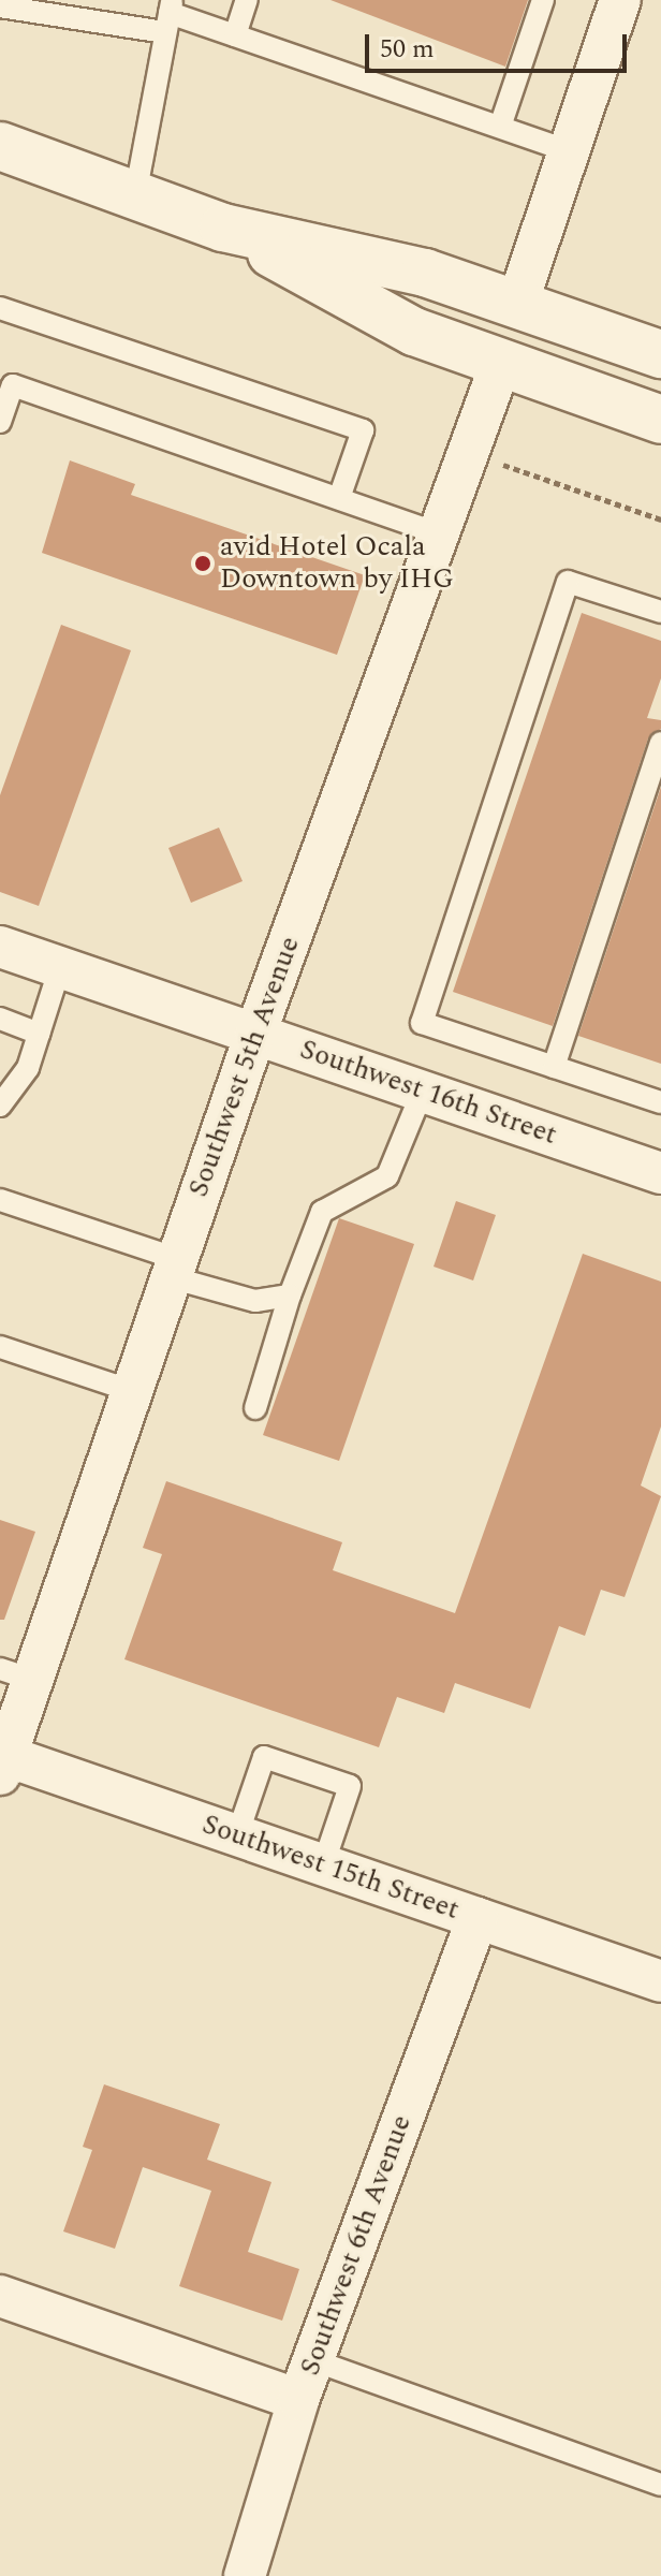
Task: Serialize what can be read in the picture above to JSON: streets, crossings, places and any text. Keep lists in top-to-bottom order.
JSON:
{
  "streets": {
    "street": [
      "Southwest 5th Avenue",
      "Southwest 16th Street",
      "Southwest 15th Street",
      "Southwest 6th Avenue"
    ]
  },
  "crossings": [
    ["Southwest 5th Avenue", "Southwest 16th Street"],
    ["Southwest 5th Avenue", "Southwest 15th Street"],
    ["Southwest 15th Street", "Southwest 6th Avenue"]
  ],
  "places": ["avid Hotel Ocala Downtown by IHG"],
  "scale_bar": "50 m"
}
